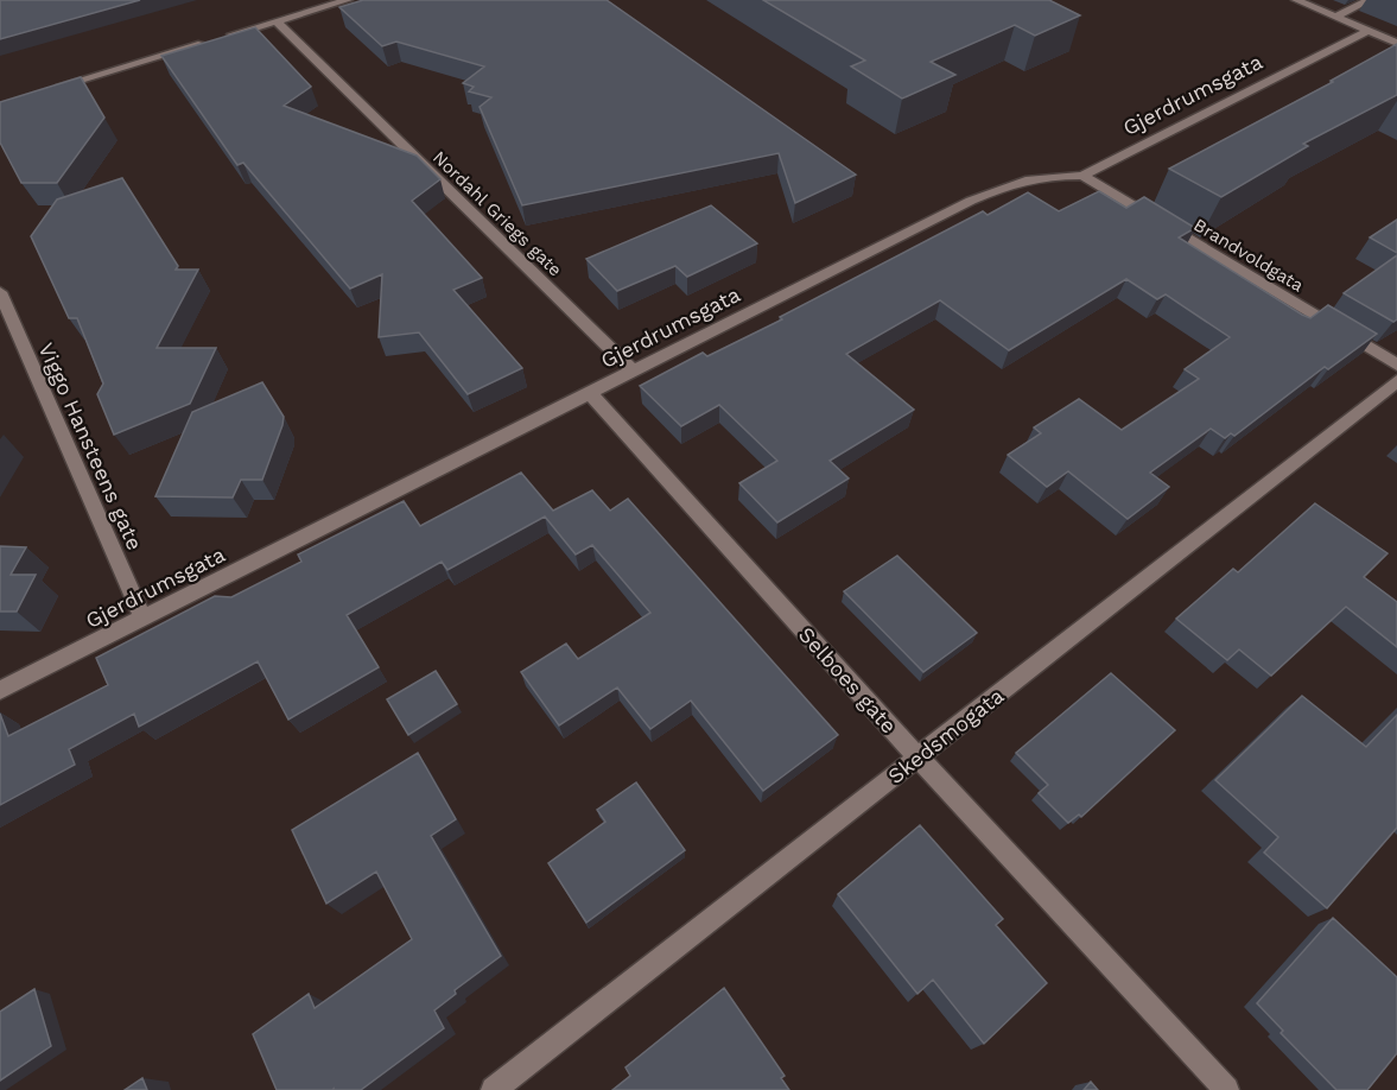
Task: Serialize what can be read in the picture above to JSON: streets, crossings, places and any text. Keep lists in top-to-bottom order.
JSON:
{
  "streets": {
    "street": [
      "Gjerdrumsgata",
      "Nordahl Griegs gate",
      "Brandvoldgata",
      "Viggo Hansteens gate",
      "Selboes gate",
      "Skedsmogata"
    ]
  },
  "crossings": [
    ["Gjerdrumsgata", "Nordahl Griegs gate"],
    ["Gjerdrumsgata", "Brandvoldgata"],
    ["Gjerdrumsgata", "Viggo Hansteens gate"],
    ["Gjerdrumsgata", "Selboes gate"],
    ["Selboes gate", "Skedsmogata"]
  ]
}
